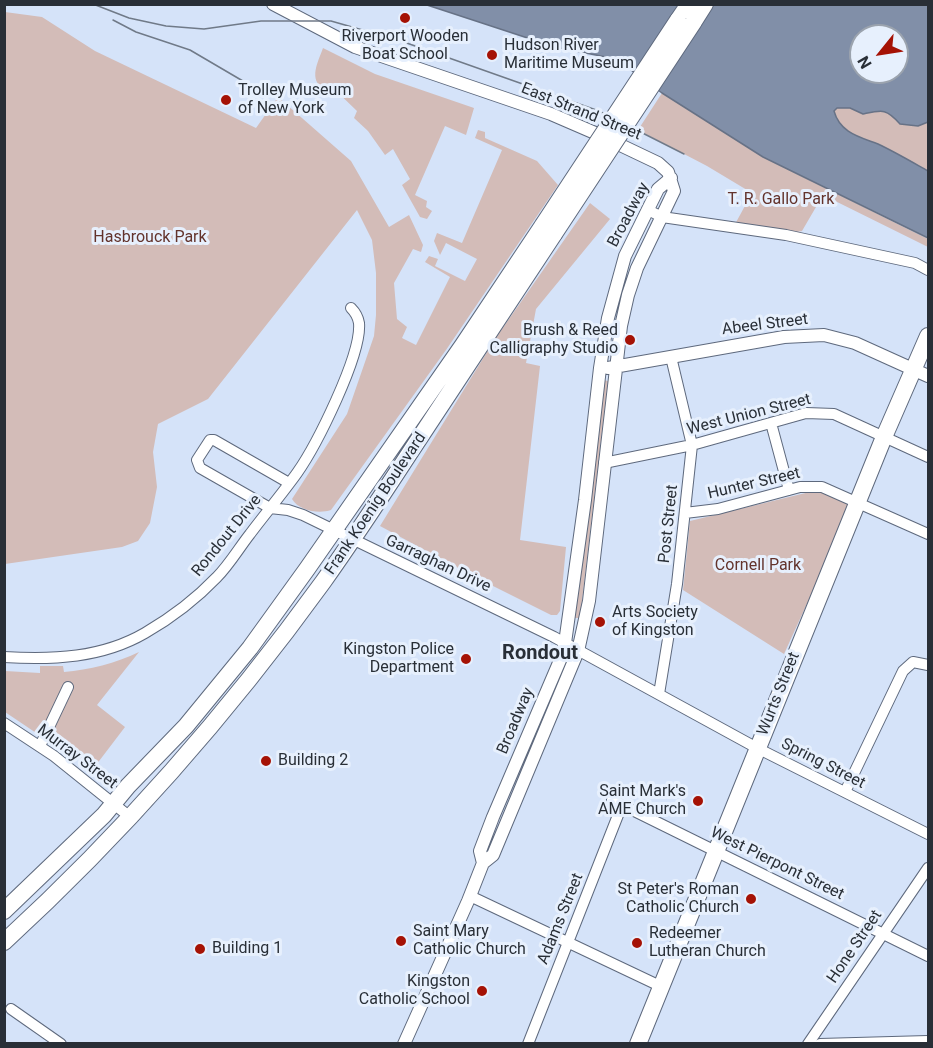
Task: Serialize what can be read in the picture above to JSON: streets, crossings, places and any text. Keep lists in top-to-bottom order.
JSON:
{
  "streets": {
    "main road": ["Frank Koenig Boulevard", "Wurts Street"],
    "street": [
      "East Strand Street",
      "Broadway",
      "Abeel Street",
      "West Union Street",
      "Hunter Street",
      "Post Street",
      "Rondout Drive",
      "Garraghan Drive",
      "Murray Street",
      "Spring Street",
      "West Pierpont Street",
      "Adams Street",
      "Hone Street"
    ]
  },
  "crossings": [
    ["East Strand Street", "Broadway"],
    ["Broadway", "Abeel Street"],
    ["Broadway", "West Union Street"],
    ["Broadway", "Garraghan Drive"],
    ["Broadway", "Spring Street"],
    ["Abeel Street", "Post Street"],
    ["Abeel Street", "Wurts Street"],
    ["West Union Street", "Post Street"],
    ["West Union Street", "Wurts Street"],
    ["Hunter Street", "Post Street"],
    ["Hunter Street", "Wurts Street"],
    ["Frank Koenig Boulevard", "Garraghan Drive"],
    ["Frank Koenig Boulevard", "Murray Street"],
    ["Post Street", "Spring Street"],
    ["Rondout Drive", "Garraghan Drive"],
    ["Garraghan Drive", "Spring Street"],
    ["Wurts Street", "Spring Street"],
    ["Wurts Street", "West Pierpont Street"],
    ["West Pierpont Street", "Adams Street"],
    ["West Pierpont Street", "Hone Street"]
  ],
  "districts": ["Rondout"],
  "parks": ["T. R. Gallo Park", "Hasbrouck Park", "Cornell Park"],
  "places": [
    "Riverport Wooden Boat School",
    "Hudson River Maritime Museum",
    "Trolley Museum of New York",
    "Brush & Reed Calligraphy Studio",
    "Arts Society of Kingston",
    "Kingston Police Department",
    "Building 2",
    "Saint Mark's AME Church",
    "St Peter's Roman Catholic Church",
    "Saint Mary Catholic Church",
    "Redeemer Lutheran Church",
    "Building 1",
    "Kingston Catholic School"
  ],
  "north": "bottom left"
}
